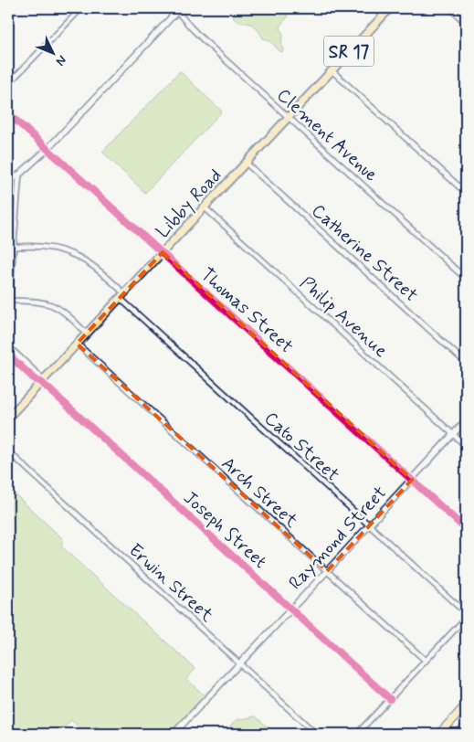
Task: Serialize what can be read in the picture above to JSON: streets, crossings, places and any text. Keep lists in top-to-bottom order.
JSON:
{
  "streets": {
    "main road": ["SR 17", "Libby Road"],
    "street": [
      "Clement Avenue",
      "Catherine Street",
      "Thomas Street",
      "Philip Avenue",
      "Cato Street",
      "Arch Street",
      "Joseph Street",
      "Raymond Street",
      "Erwin Street"
    ]
  },
  "crossings": [
    ["Clement Avenue", "Libby Road"],
    ["Libby Road", "Catherine Street"],
    ["Libby Road", "Thomas Street"],
    ["Libby Road", "Philip Avenue"],
    ["Libby Road", "Cato Street"],
    ["Libby Road", "Arch Street"],
    ["Libby Road", "Joseph Street"],
    ["Thomas Street", "Raymond Street"],
    ["Philip Avenue", "Raymond Street"],
    ["Cato Street", "Raymond Street"],
    ["Arch Street", "Raymond Street"],
    ["Joseph Street", "Raymond Street"],
    ["Raymond Street", "Erwin Street"]
  ],
  "north": "bottom right"
}
